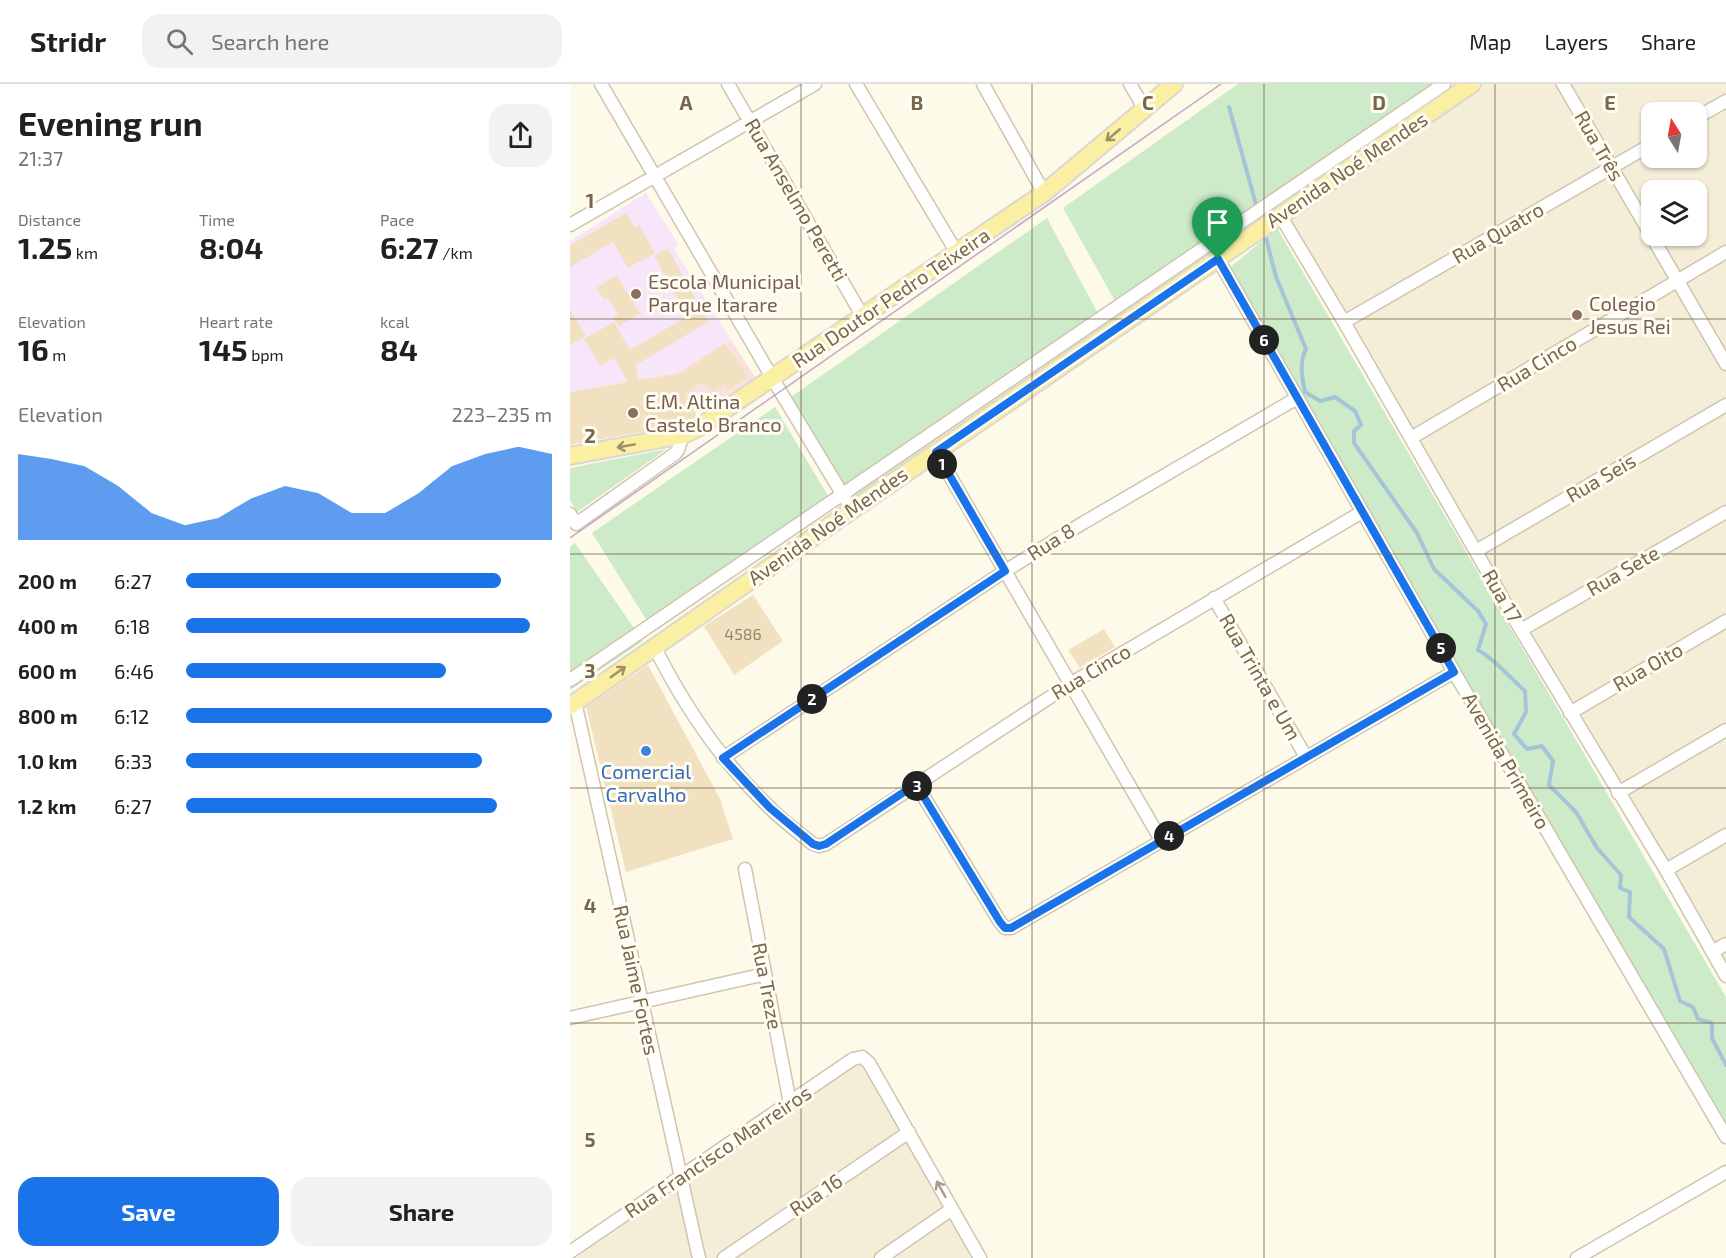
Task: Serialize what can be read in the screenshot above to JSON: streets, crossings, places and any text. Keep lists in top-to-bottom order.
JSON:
{
  "streets": {
    "main road": ["Avenida Noé Mendes", "Rua Doutor Pedro Teixeira"],
    "street": [
      "Rua Três",
      "Rua Anselmo Peretti",
      "Rua Quatro",
      "Rua Cinco",
      "Rua Seis",
      "Rua 8",
      "Rua Sete",
      "Rua 17",
      "Rua Oito",
      "Rua Trinta e Um",
      "Avenida Primeiro",
      "Rua Jaime Fortes",
      "Rua Treze",
      "Rua Francisco Marreiros",
      "Rua 16"
    ]
  },
  "crossings": [
    ["Rua Três", "Rua Quatro"],
    ["Rua Três", "Rua Cinco"],
    ["Avenida Noé Mendes", "Rua 17"],
    ["Avenida Noé Mendes", "Avenida Primeiro"],
    ["Avenida Noé Mendes", "Rua Jaime Fortes"],
    ["Rua Anselmo Peretti", "Rua Doutor Pedro Teixeira"],
    ["Rua Quatro", "Rua 17"],
    ["Rua Cinco", "Rua 8"],
    ["Rua Cinco", "Rua 17"],
    ["Rua Cinco", "Rua Trinta e Um"],
    ["Rua Cinco", "Avenida Primeiro"],
    ["Rua Seis", "Rua 17"],
    ["Rua 8", "Avenida Primeiro"],
    ["Rua Sete", "Rua 17"],
    ["Rua 17", "Rua Oito"],
    ["Rua Jaime Fortes", "Rua Francisco Marreiros"],
    ["Rua Treze", "Rua Francisco Marreiros"],
    ["Rua Francisco Marreiros", "Rua 16"]
  ],
  "places": [
    "Escola Municipal Parque Itarare",
    "Colegio Jesus Rei",
    "E.M. Altina Castelo Branco",
    "Comercial Carvalho"
  ],
  "house_numbers": ["4586"],
  "north": "top",
  "page": {
    "header": "Stridr",
    "search": "Search here",
    "nav": ["Map", "Layers", "Share"],
    "heading": ["Evening run", "21:37"],
    "stats": [
      ["Distance", "1.25 km"],
      ["Time", "8:04"],
      ["Pace", "6:27 /km"],
      ["Elevation", "16 m"],
      ["Heart rate", "145 bpm"],
      ["kcal", "84"]
    ],
    "pins": [
      "6",
      "1",
      "5",
      "2",
      "3",
      "4"
    ],
    "chart": ["Elevation", "223–235 m"],
    "list": [
      {
        "name": "200 m",
        "note": "6:27"
      },
      {
        "name": "400 m",
        "note": "6:18"
      },
      {
        "name": "600 m",
        "note": "6:46"
      },
      {
        "name": "800 m",
        "note": "6:12"
      },
      {
        "name": "1.0 km",
        "note": "6:33"
      },
      {
        "name": "1.2 km",
        "note": "6:27"
      }
    ],
    "buttons": ["Save", "Share"]
  },
  "grid": {
    "columns": [
      "A",
      "B",
      "C",
      "D",
      "E"
    ],
    "rows": [
      "1",
      "2",
      "3",
      "4",
      "5"
    ]
  }
}
